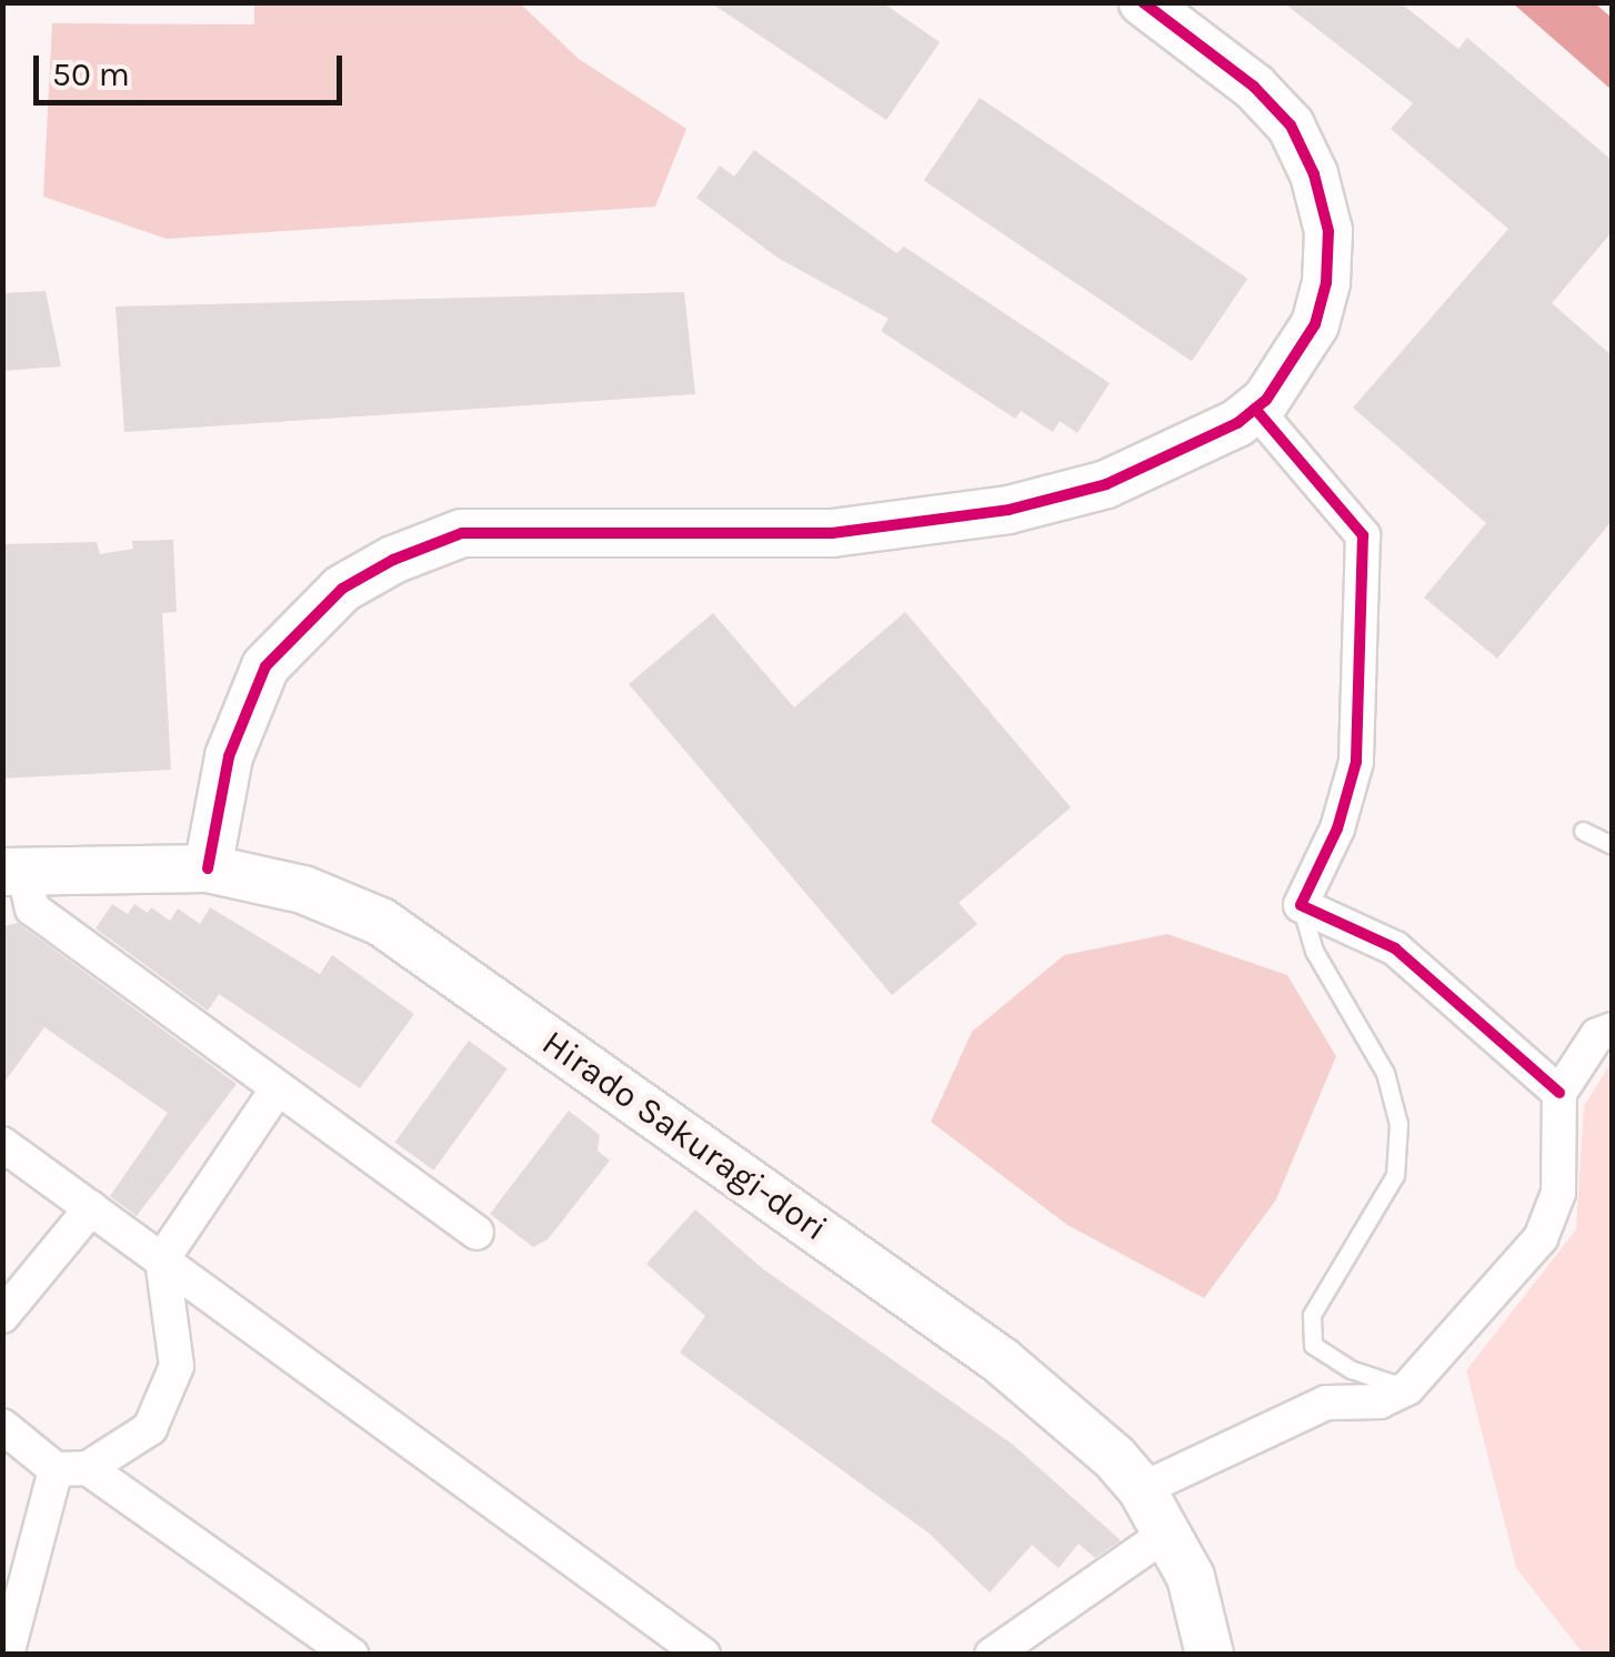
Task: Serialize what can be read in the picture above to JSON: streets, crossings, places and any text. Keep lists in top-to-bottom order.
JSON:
{
  "streets": {
    "street": ["Hirado Sakuragi-dori"]
  },
  "scale_bar": "50 m"
}
